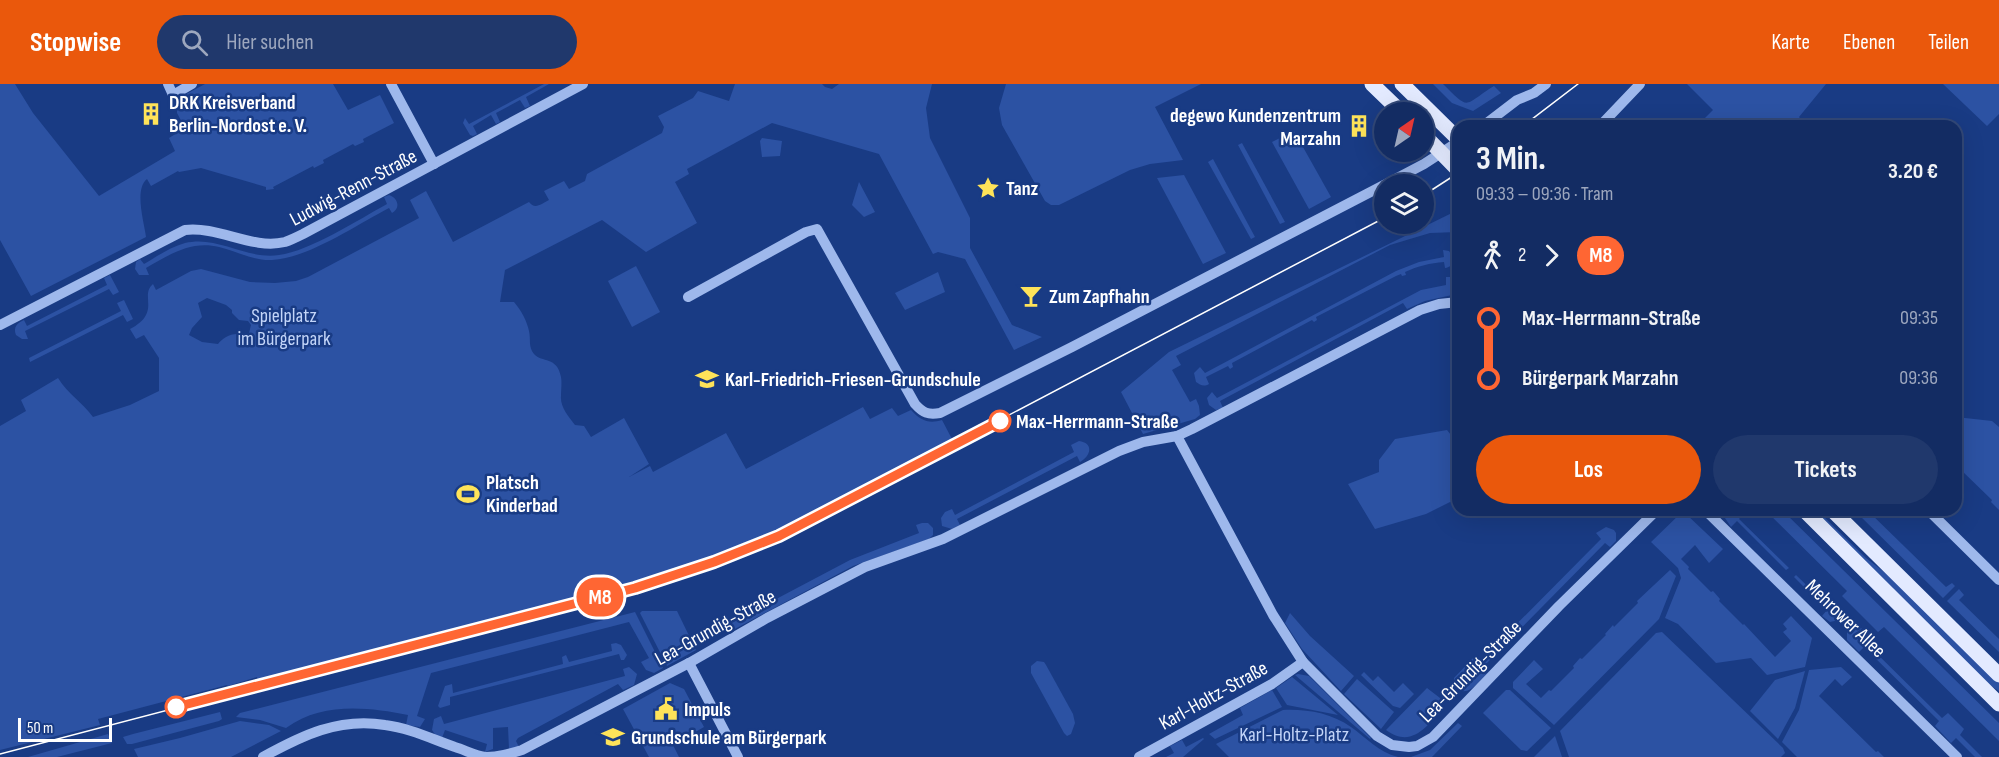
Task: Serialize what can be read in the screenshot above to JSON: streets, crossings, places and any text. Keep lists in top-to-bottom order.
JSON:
{
  "streets": {
    "street": [
      "Ludwig-Renn-Straße",
      "Mehrower Allee",
      "Lea-Grundig-Straße",
      "Karl-Holtz-Straße"
    ]
  },
  "crossings": [
    ["Lea-Grundig-Straße", "Karl-Holtz-Straße"]
  ],
  "parks": ["Spielplatz im Bürgerpark", "Karl-Holtz-Platz"],
  "places": {
    "building": ["DRK Kreisverband Berlin-Nordost e. V.", "degewo Kundenzentrum Marzahn"],
    "place": ["Tanz"],
    "bar": ["Zum Zapfhahn"],
    "school or university": ["Karl-Friedrich-Friesen-Grundschule", "Grundschule am Bürgerpark"],
    "other": ["Max-Herrmann-Straße"],
    "sports": ["Platsch Kinderbad"],
    "public building": ["Impuls"]
  },
  "lines": ["tram line M8"],
  "scale_bar": "50 m",
  "north": "top right",
  "page": {
    "header": "Stopwise",
    "search": "Hier suchen",
    "nav": ["Karte", "Ebenen", "Teilen"],
    "on_map": "M8",
    "heading": ["3 Min.", "09:33 – 09:36 · Tram", "3.20 €"],
    "legs": ["2", "M8"],
    "list": [
      {
        "name": "Max-Herrmann-Straße",
        "value": "09:35"
      },
      {
        "name": "Bürgerpark Marzahn",
        "value": "09:36"
      }
    ],
    "buttons": ["Los", "Tickets"],
    "scale": "50 m"
  }
}
